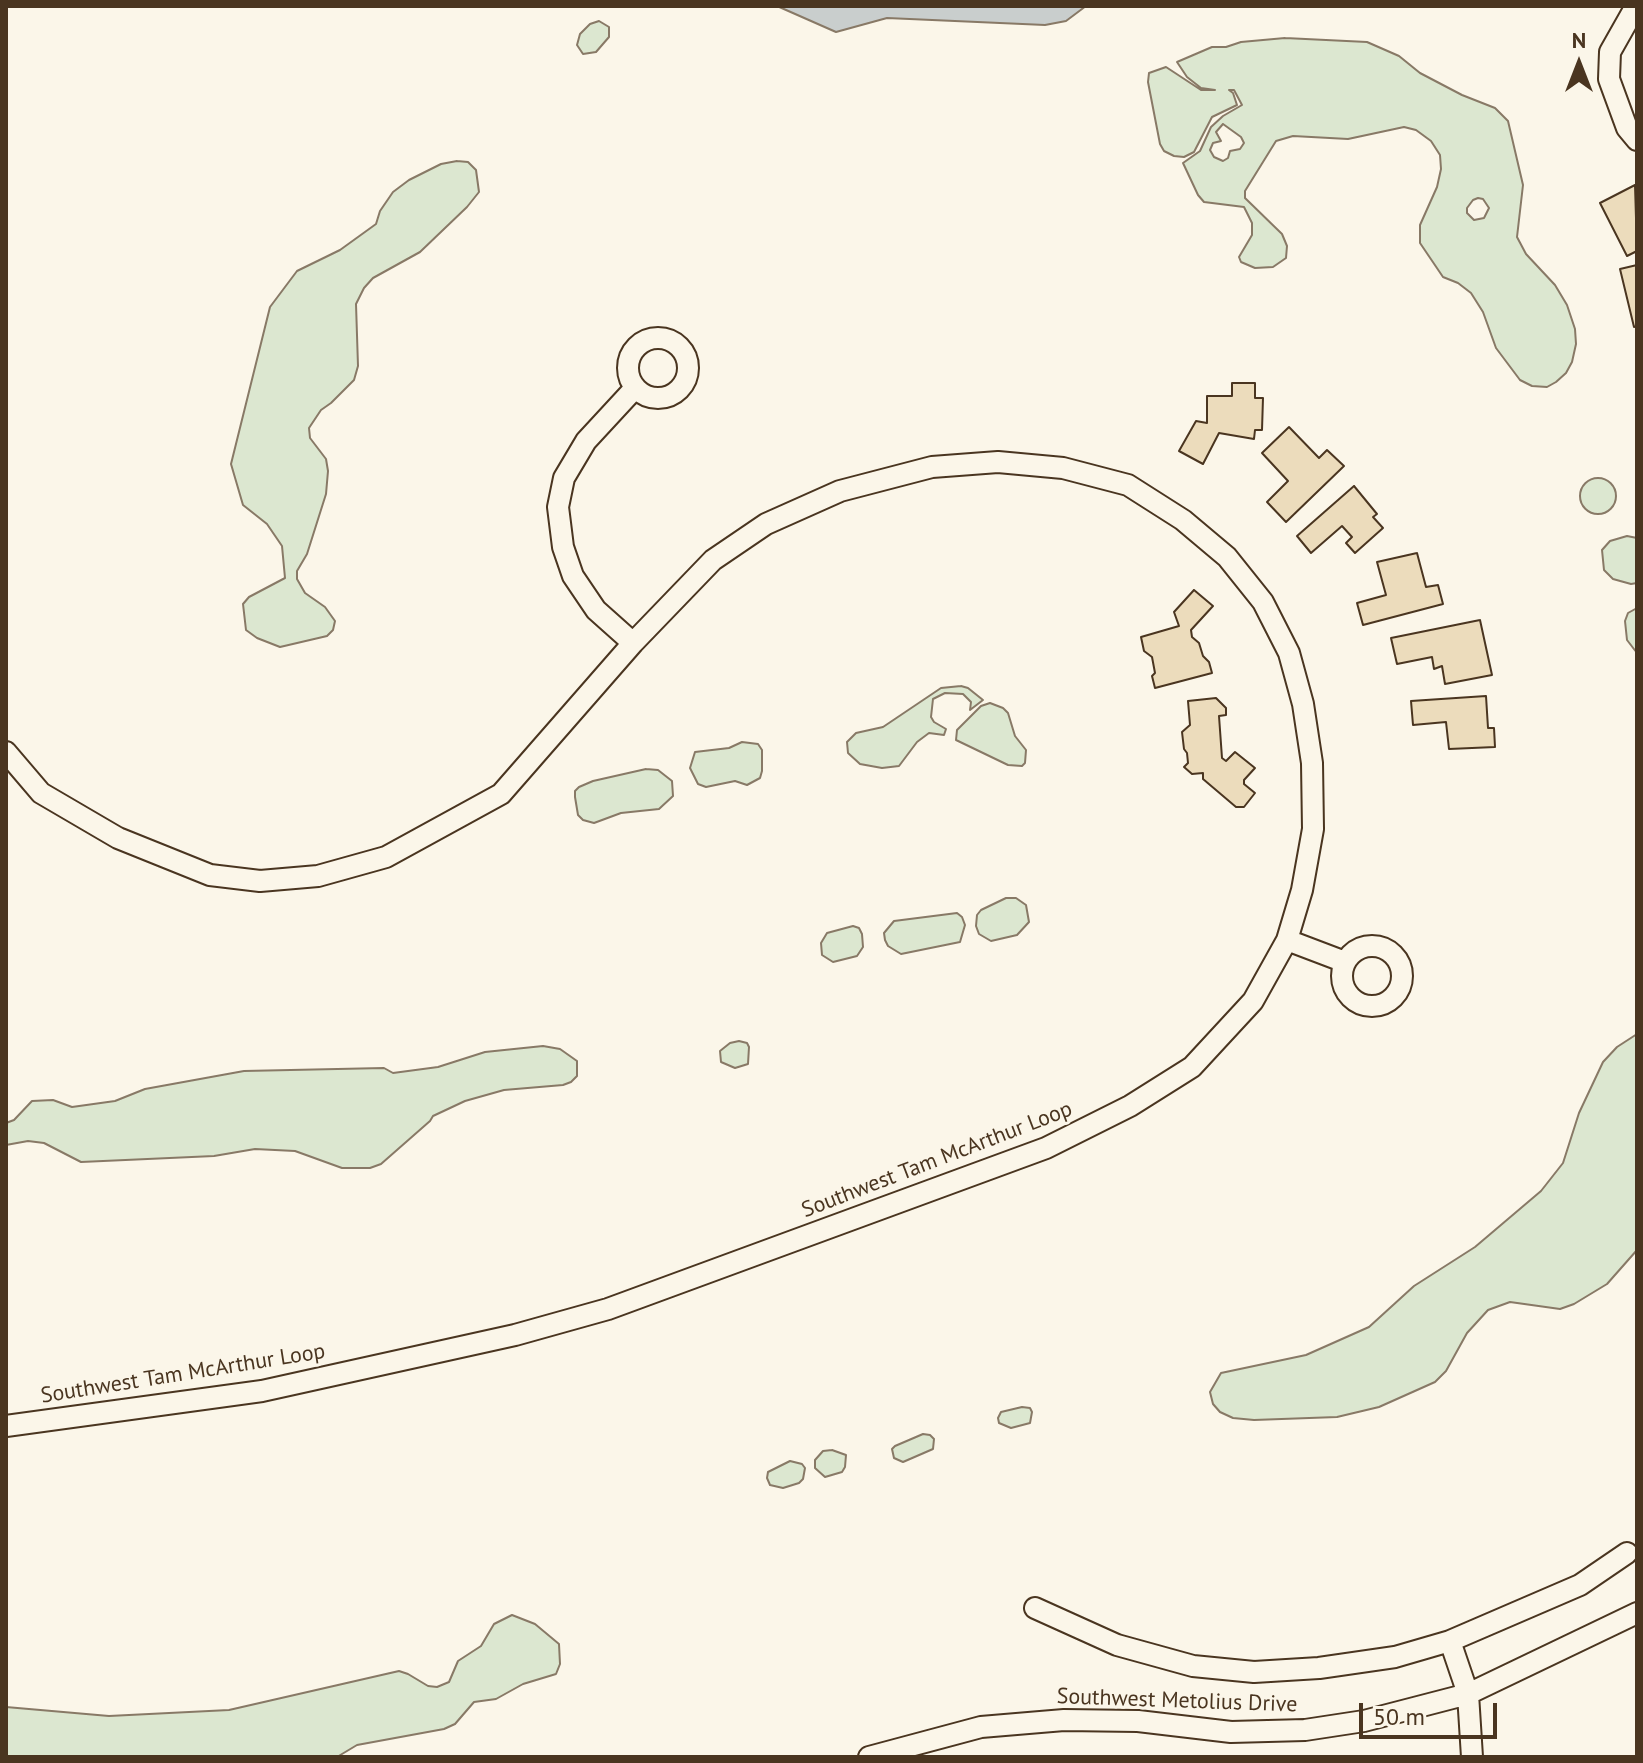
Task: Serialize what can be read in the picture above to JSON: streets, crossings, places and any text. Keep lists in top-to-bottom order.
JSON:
{
  "streets": {
    "street": ["Southwest Tam McArthur Loop", "Southwest Metolius Drive"]
  },
  "scale_bar": "50 m",
  "north": "top"
}
